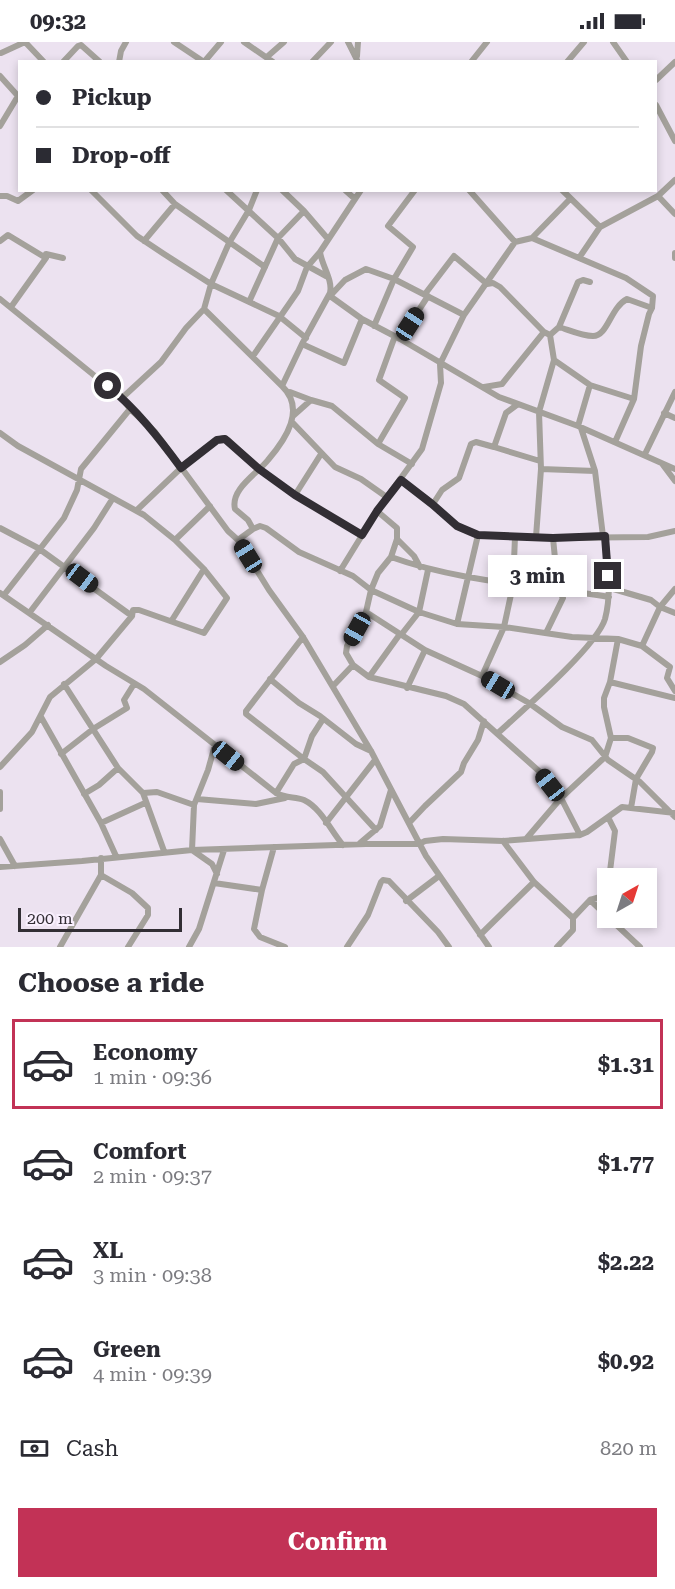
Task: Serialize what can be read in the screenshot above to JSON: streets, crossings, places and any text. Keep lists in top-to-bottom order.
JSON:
{
  "scale_bar": "200 m",
  "north": "top right",
  "page": {
    "status": "09:32",
    "banner": ["Pickup", "Drop-off"],
    "bubble": "3 min",
    "scale": "200 m",
    "heading": "Choose a ride",
    "list": [
      {
        "name": "Economy",
        "note": "1 min · 09:36",
        "value": "$1.31"
      },
      {
        "name": "Comfort",
        "note": "2 min · 09:37",
        "value": "$1.77"
      },
      {
        "name": "XL",
        "note": "3 min · 09:38",
        "value": "$2.22"
      },
      {
        "name": "Green",
        "note": "4 min · 09:39",
        "value": "$0.92"
      }
    ],
    "pay": ["Cash", "820 m"],
    "buttons": "Confirm"
  }
}
